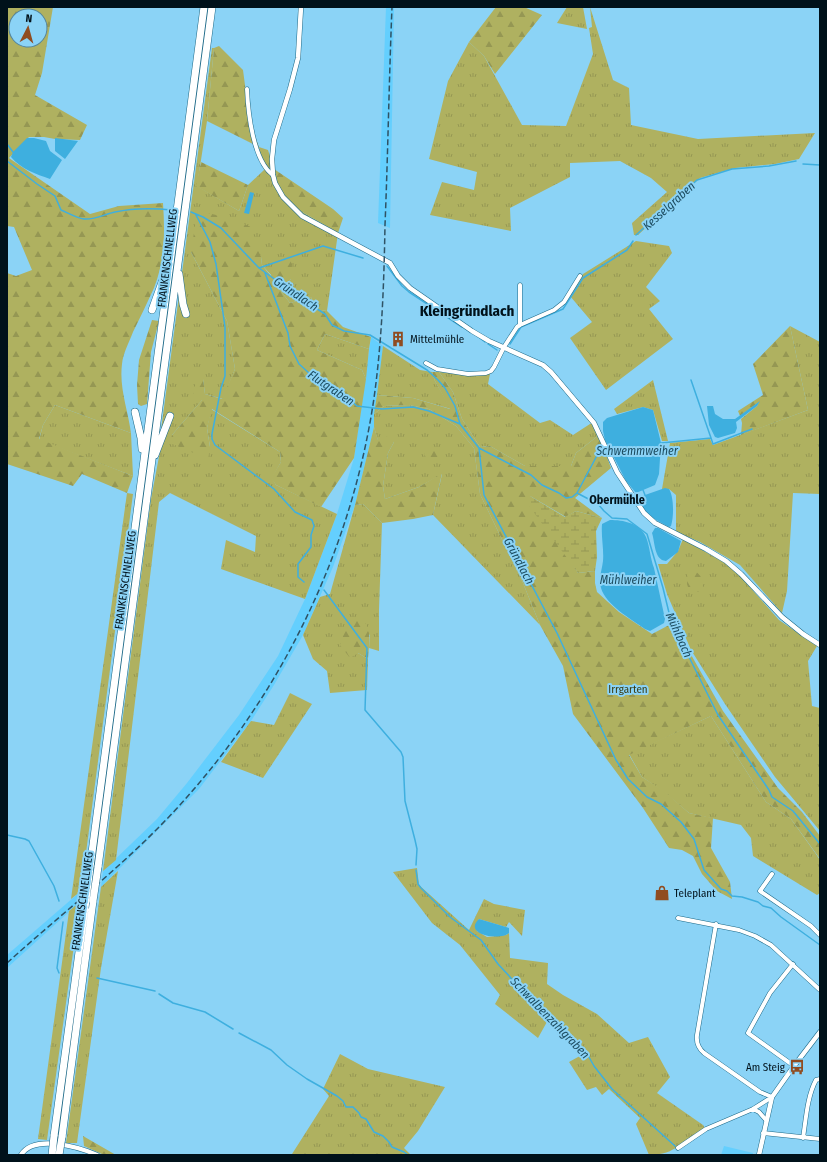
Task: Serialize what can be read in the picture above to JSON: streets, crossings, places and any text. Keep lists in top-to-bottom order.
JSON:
{
  "streets": {
    "highway": ["FRANKENSCHNELLWEG"]
  },
  "districts": ["Kleingründlach", "Obermühle"],
  "water": [
    "Kesselgraben",
    "Gründlach",
    "Flutgraben",
    "Schwemmweiher",
    "Mühlweiher",
    "Mühlbach",
    "Schwalbenzahlgraben"
  ],
  "parks": ["Irrgarten"],
  "places": {
    "building": ["Mittelmühle"],
    "shop": ["Teleplant"],
    "bus stop": ["Am Steig"]
  },
  "north": "top"
}
